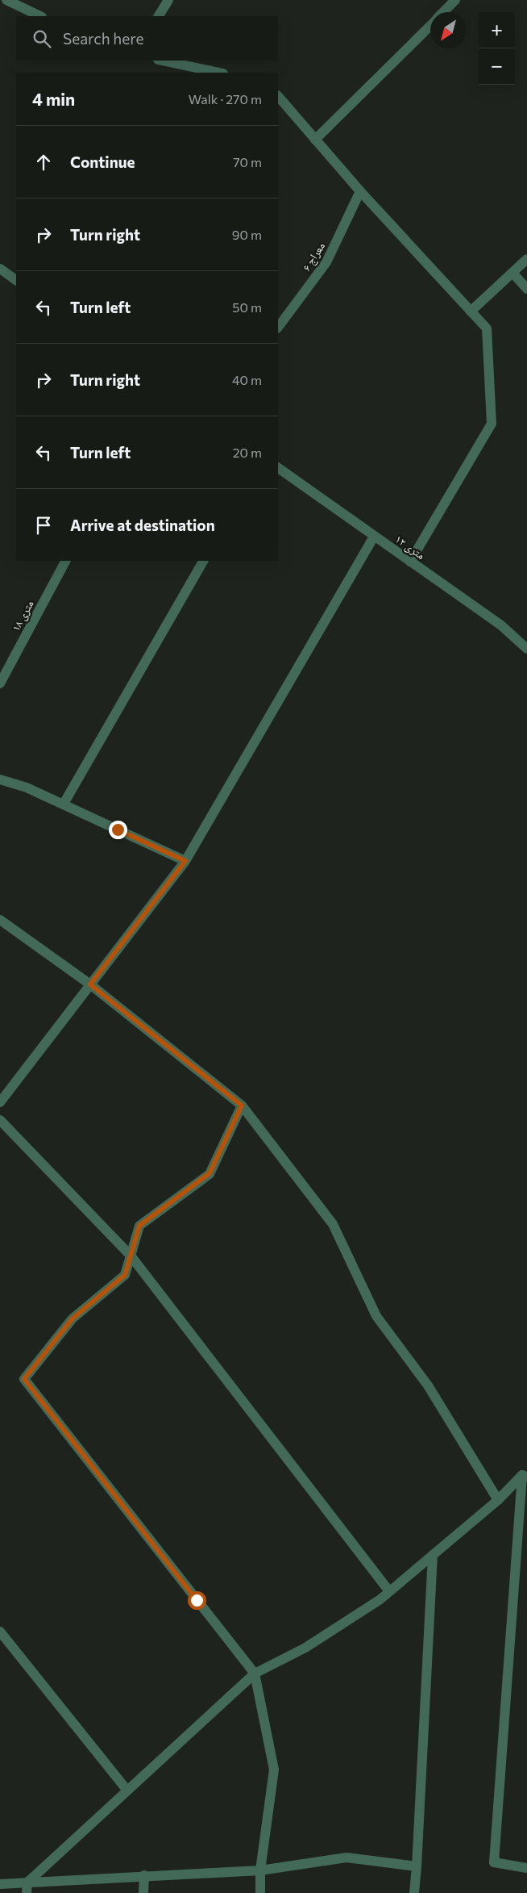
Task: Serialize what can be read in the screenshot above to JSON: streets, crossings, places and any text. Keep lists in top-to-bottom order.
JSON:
{
  "streets": {
    "street": ["معراج ۶", "۱۲ متری", "۱۸ متری"]
  },
  "north": "bottom left",
  "page": {
    "map_buttons": ["+", "−"],
    "search": "Search here",
    "heading": ["4 min", "Walk · 270 m"],
    "list": [
      ["Continue", "70 m"],
      ["Turn right", "90 m"],
      ["Turn left", "50 m"],
      ["Turn right", "40 m"],
      ["Turn left", "20 m"],
      "Arrive at destination"
    ]
  }
}
